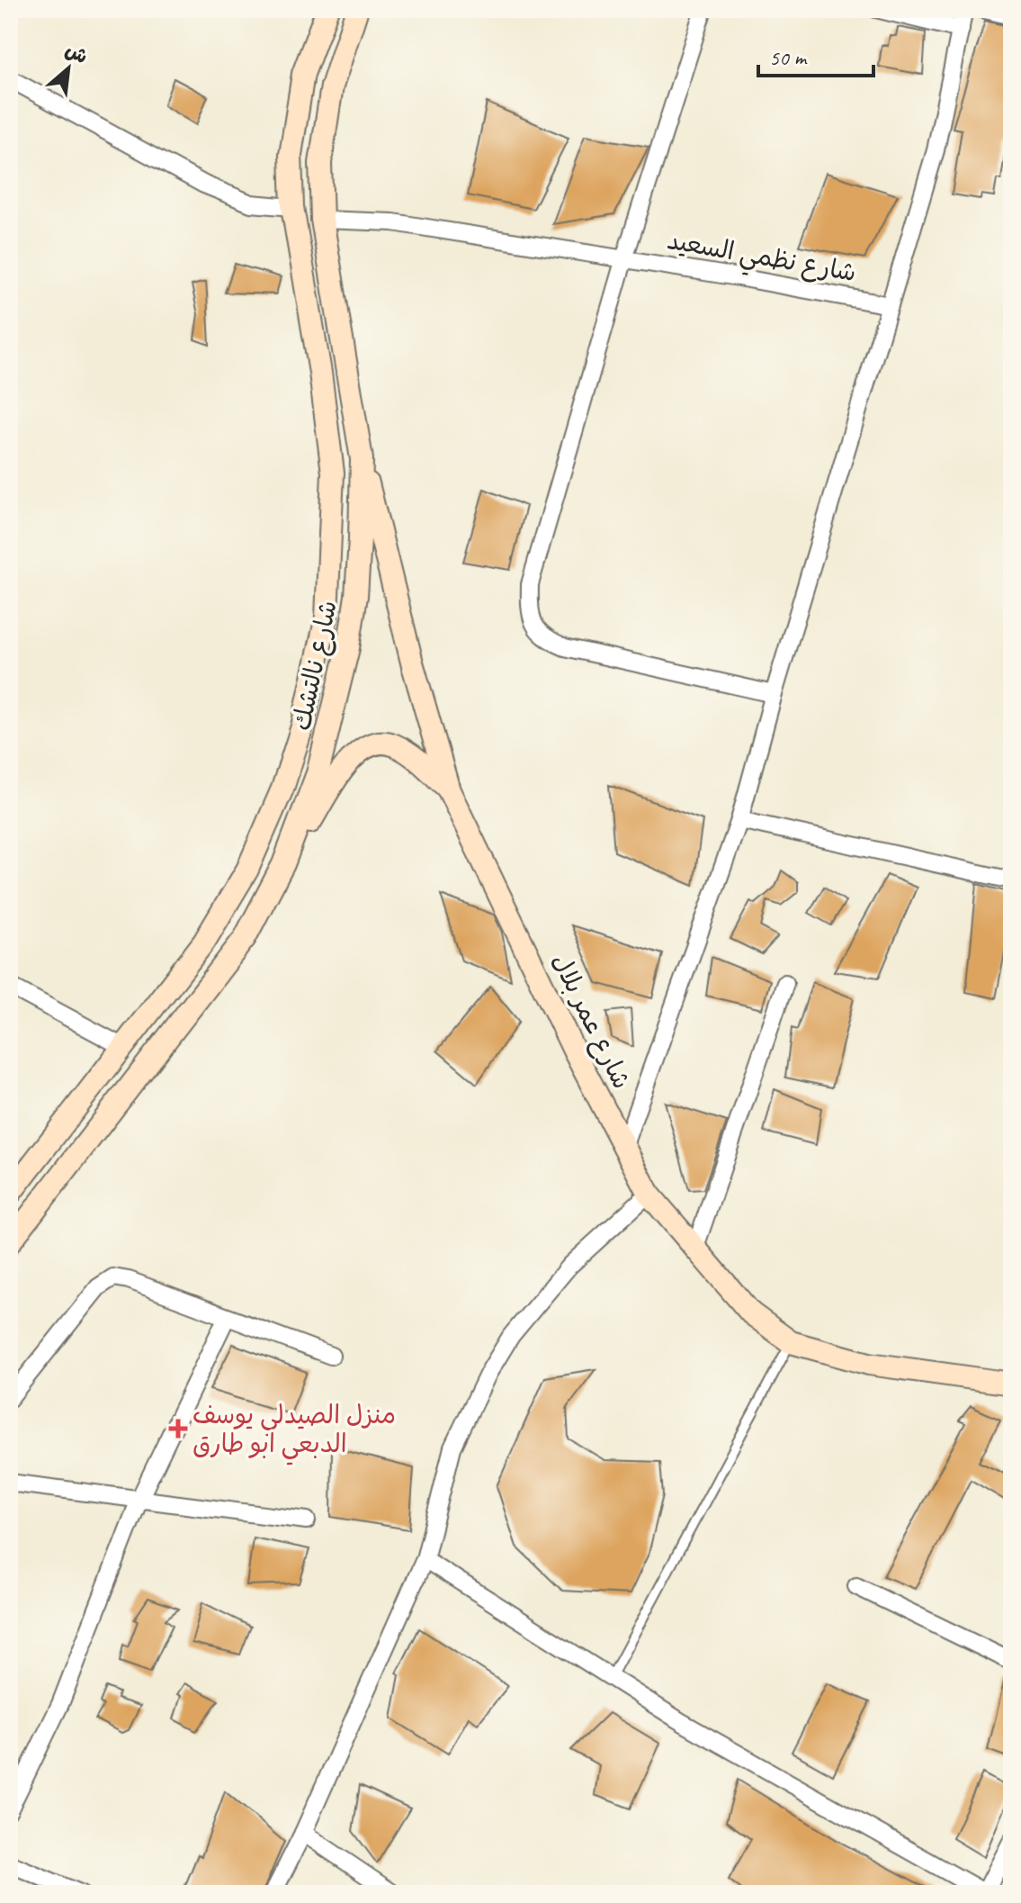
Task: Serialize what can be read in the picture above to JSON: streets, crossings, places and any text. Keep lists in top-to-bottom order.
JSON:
{
  "streets": {
    "main road": ["شارع نالتشك", "شارع عمر بلال"],
    "street": ["شارع نظمي السعيد"]
  },
  "crossings": [
    ["شارع نظمي السعيد", "شارع نالتشك"],
    ["شارع نالتشك", "شارع عمر بلال"]
  ],
  "places": {
    "health": ["منزل الصيدلي يوسف الدبعي ابو طارق"]
  },
  "scale_bar": "50 m",
  "north": "top right"
}
